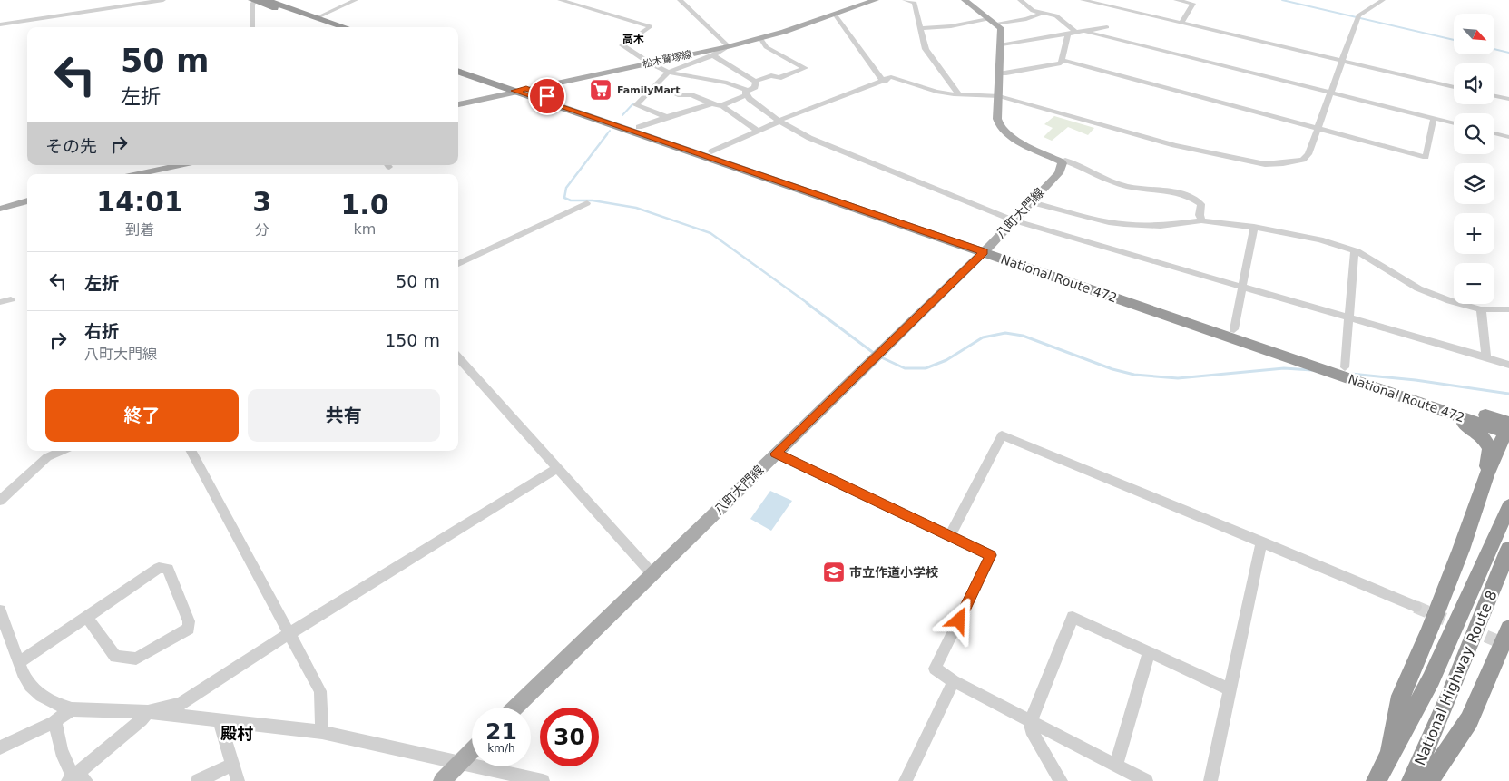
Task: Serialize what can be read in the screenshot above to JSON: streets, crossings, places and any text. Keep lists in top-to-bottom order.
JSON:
{
  "streets": {
    "highway": ["National Route 472", "National Highway Route 8"],
    "main road": ["松木鷲塚線", "八町大門線"]
  },
  "crossings": [
    ["松木鷲塚線", "National Route 472"],
    ["八町大門線", "National Route 472"]
  ],
  "districts": ["高木", "殿村"],
  "places": {
    "supermarket": ["FamilyMart"],
    "school or university": ["市立作道小学校"]
  },
  "north": "bottom right",
  "page": {
    "map_buttons": ["+", "−"],
    "turn": ["50 m", "左折"],
    "then": "その先",
    "eta": [
      "14:01",
      "到着",
      "3",
      "分",
      "1.0",
      "km"
    ],
    "list": [
      {
        "name": "左折",
        "value": "50 m"
      },
      {
        "name": "右折",
        "note": "八町大門線",
        "value": "150 m"
      }
    ],
    "buttons": ["終了", "共有"],
    "speed": "21 km/h",
    "limit": "30"
  }
}
